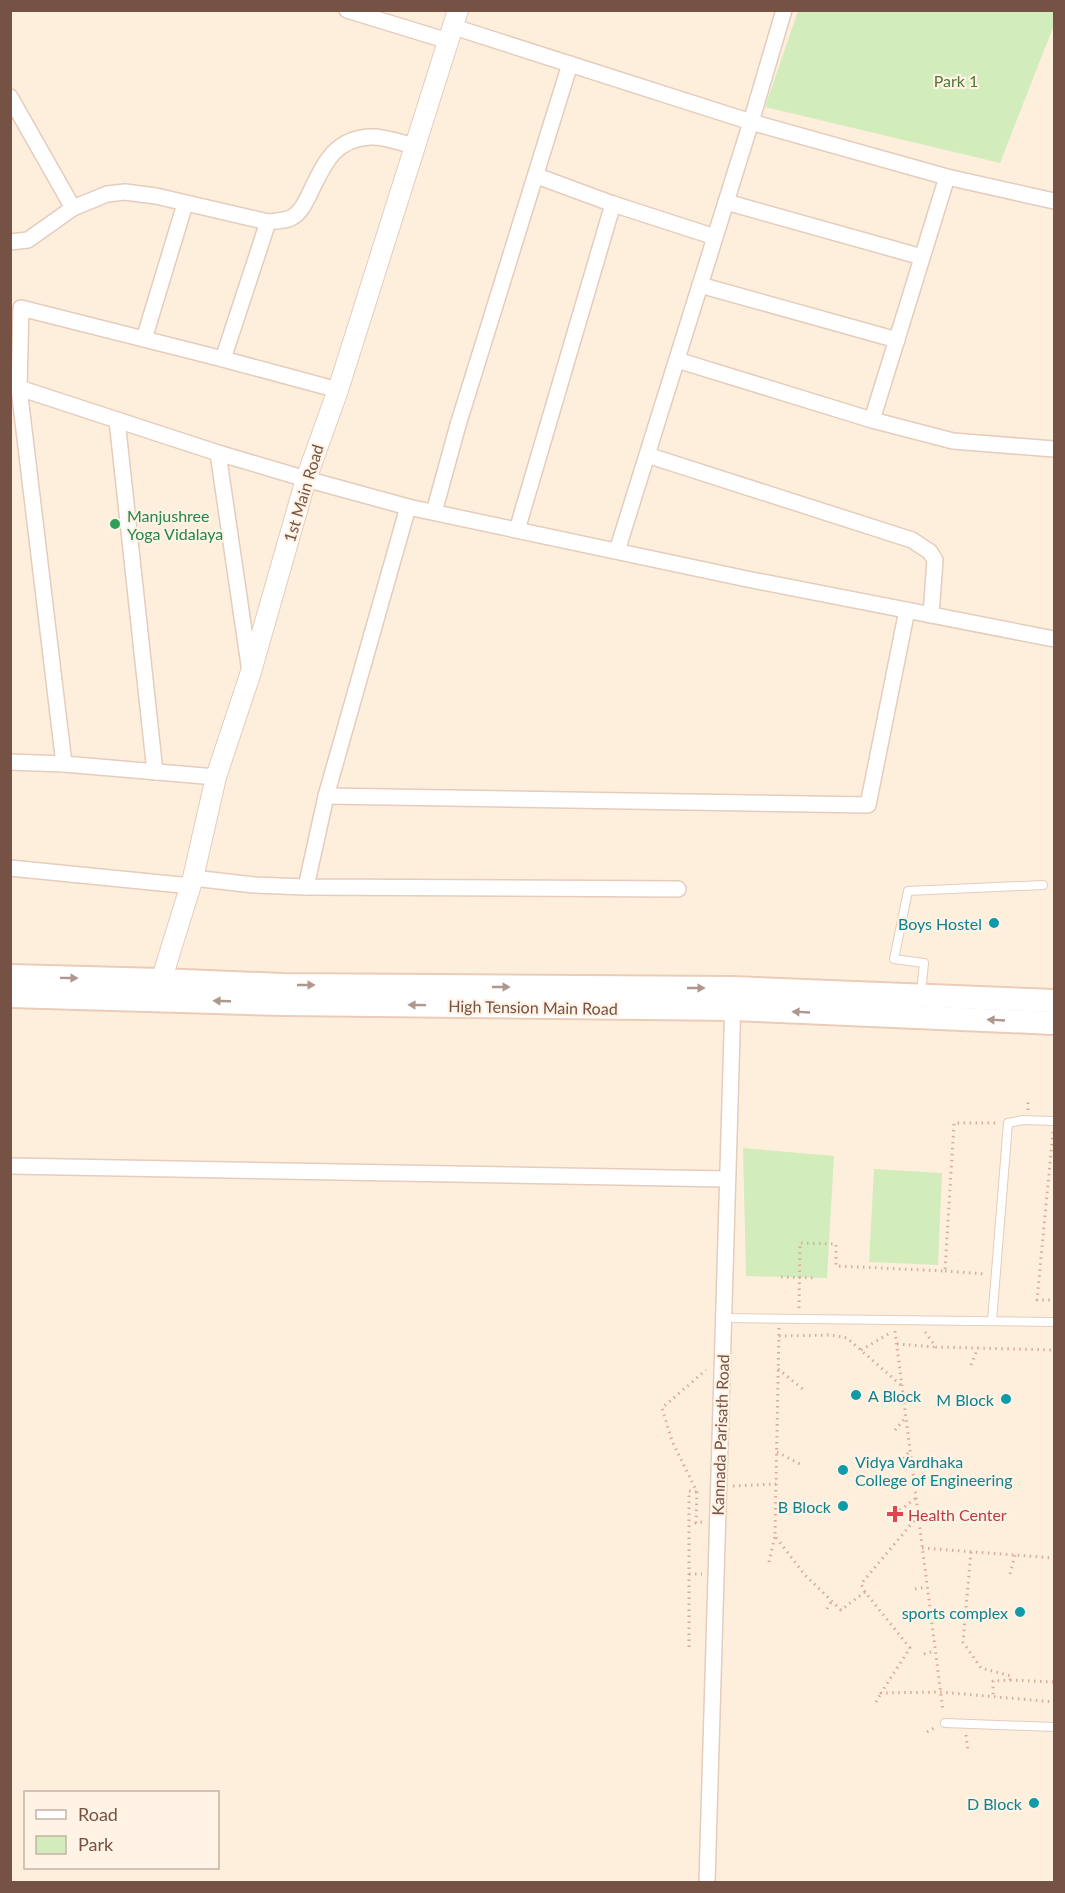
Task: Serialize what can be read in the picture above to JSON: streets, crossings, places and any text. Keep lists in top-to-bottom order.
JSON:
{
  "streets": {
    "main road": ["High Tension Main Road"],
    "street": ["1st Main Road", "Kannada Parisath Road"]
  },
  "crossings": [
    ["1st Main Road", "High Tension Main Road"],
    ["High Tension Main Road", "Kannada Parisath Road"]
  ],
  "parks": ["Park 1"],
  "places": {
    "other": [
      "Manjushree Yoga Vidalaya",
      "Boys Hostel",
      "A Block",
      "M Block",
      "Vidya Vardhaka College of Engineering",
      "B Block",
      "sports complex",
      "D Block"
    ],
    "health": ["Health Center"]
  },
  "legend": ["Road", "Park"]
}
